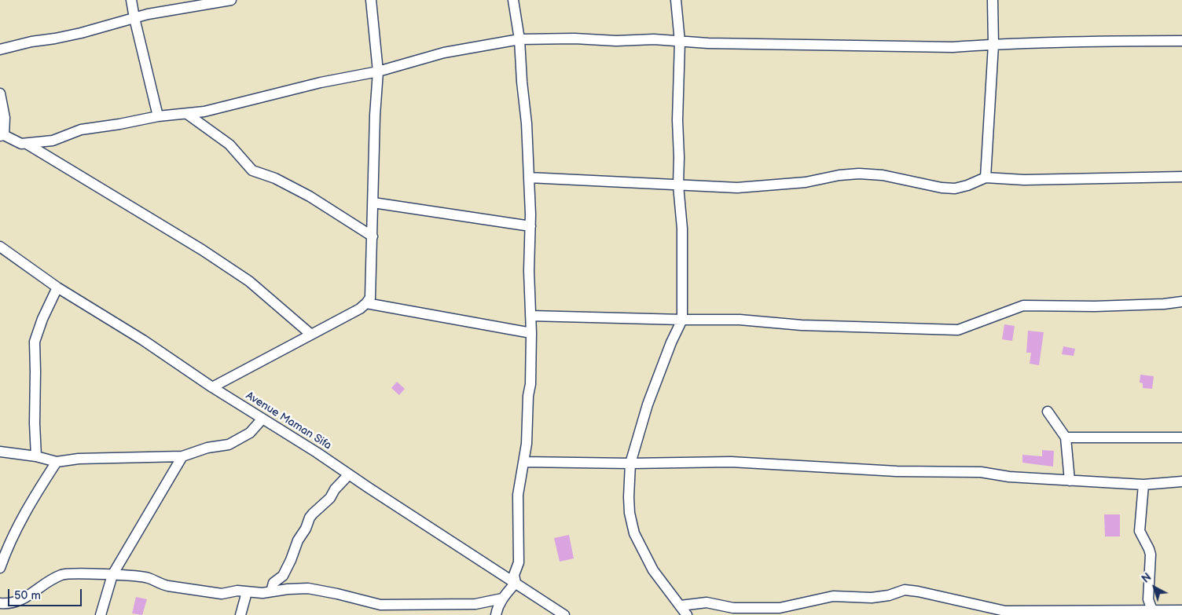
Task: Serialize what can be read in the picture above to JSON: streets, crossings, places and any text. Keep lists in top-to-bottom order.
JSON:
{
  "streets": {
    "street": ["Avenue Maman Sifa"]
  },
  "scale_bar": "50 m",
  "north": "top left"
}
